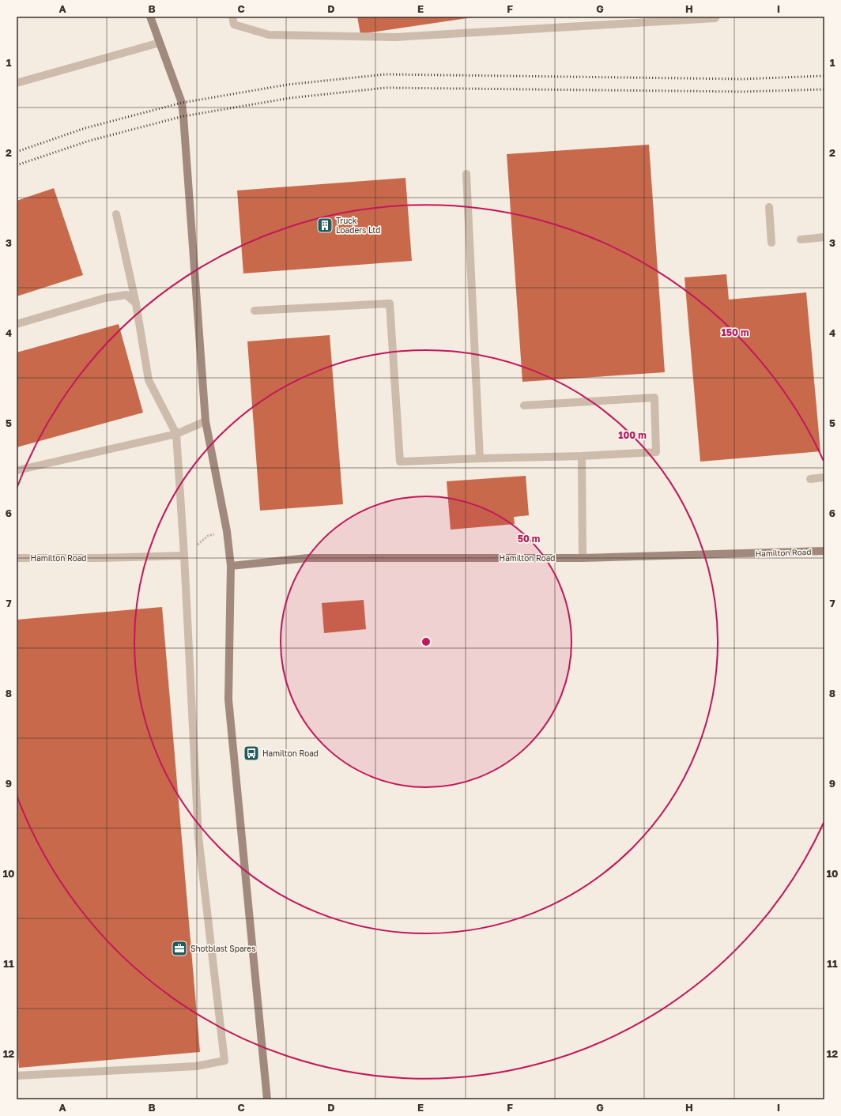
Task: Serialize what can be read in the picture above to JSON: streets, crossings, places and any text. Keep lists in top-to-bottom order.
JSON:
{
  "streets": {
    "main road": ["Hamilton Road"]
  },
  "places": {
    "building": ["Truck Loaders Ltd"],
    "bus stop": ["Hamilton Road"],
    "office": ["Shotblast Spares"]
  },
  "grid": {
    "columns": [
      "A",
      "B",
      "C",
      "D",
      "E",
      "F",
      "G",
      "H",
      "I"
    ],
    "rows": [
      "1",
      "2",
      "3",
      "4",
      "5",
      "6",
      "7",
      "8",
      "9",
      "10",
      "11",
      "12"
    ]
  },
  "rings": ["150 m", "100 m", "50 m"]
}
